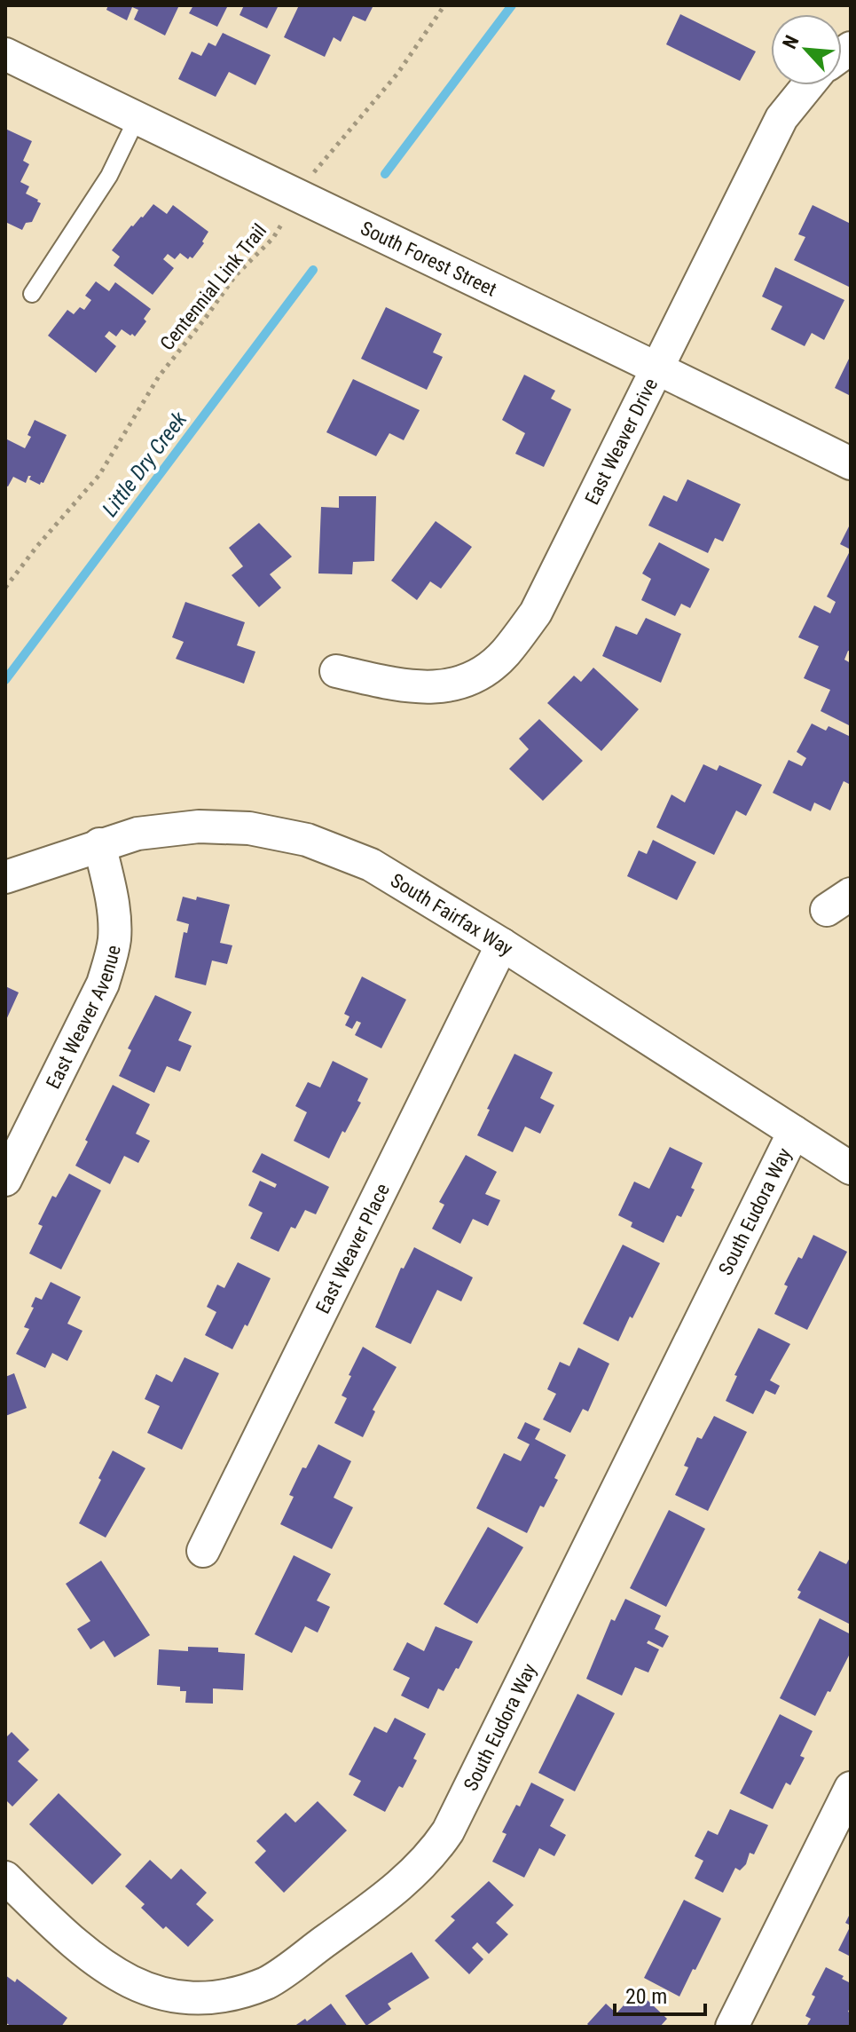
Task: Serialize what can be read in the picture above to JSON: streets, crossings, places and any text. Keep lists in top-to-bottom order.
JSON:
{
  "streets": {
    "street": [
      "South Forest Street",
      "East Weaver Drive",
      "South Fairfax Way",
      "East Weaver Avenue",
      "South Eudora Way",
      "East Weaver Place"
    ],
    "path": ["Centennial Link Trail"]
  },
  "crossings": [
    ["South Forest Street", "Centennial Link Trail"],
    ["South Forest Street", "East Weaver Drive"],
    ["South Fairfax Way", "East Weaver Avenue"],
    ["South Fairfax Way", "South Eudora Way"],
    ["South Fairfax Way", "East Weaver Place"]
  ],
  "water": ["Little Dry Creek"],
  "scale_bar": "20 m",
  "north": "top left"
}
